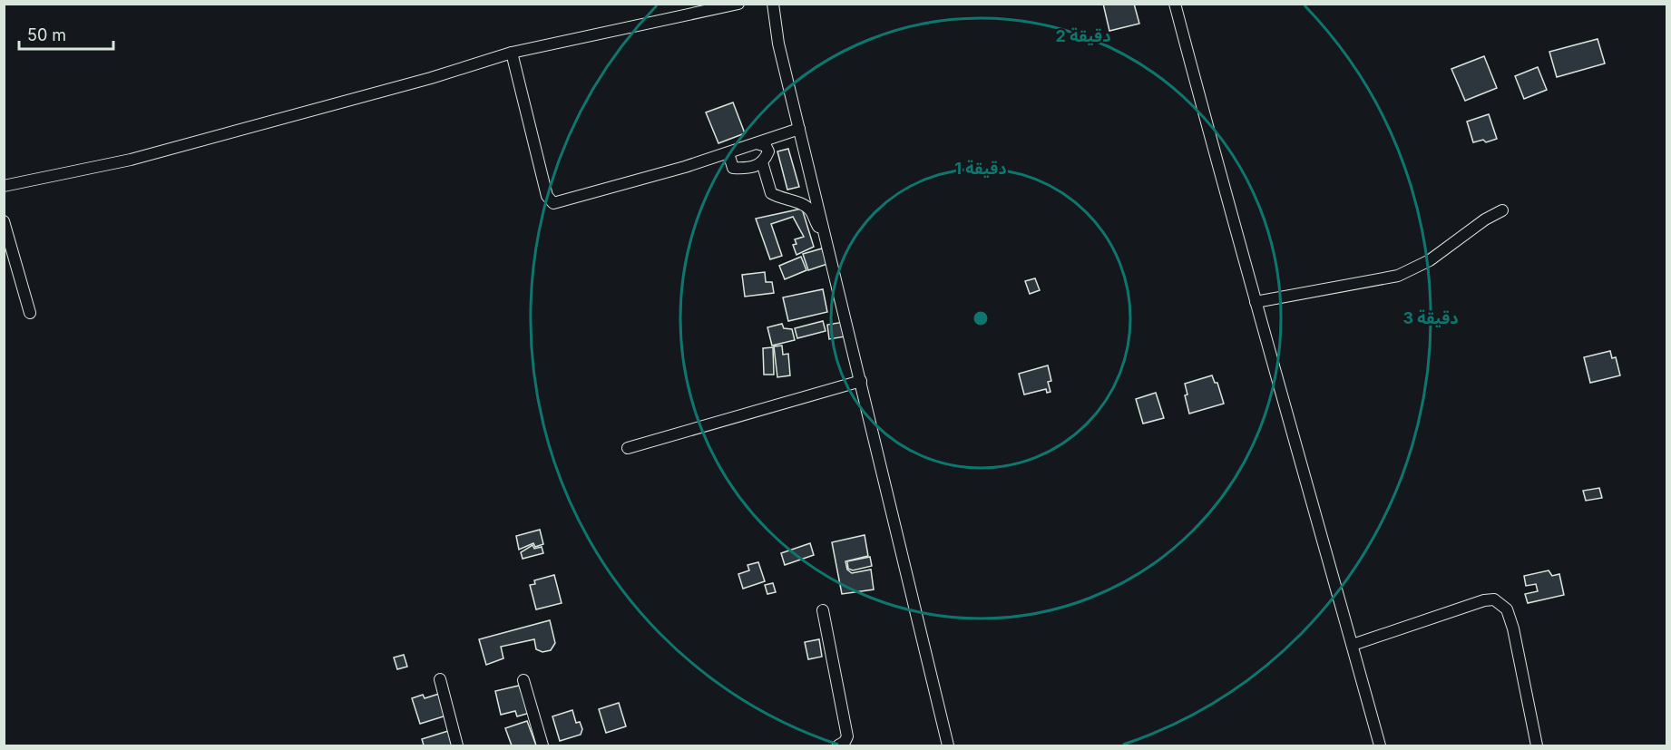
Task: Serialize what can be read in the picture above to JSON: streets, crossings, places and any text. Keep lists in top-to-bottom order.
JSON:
{
  "scale_bar": "50 m",
  "rings": ["2 دقيقة", "1 دقيقة", "3 دقيقة"]
}
